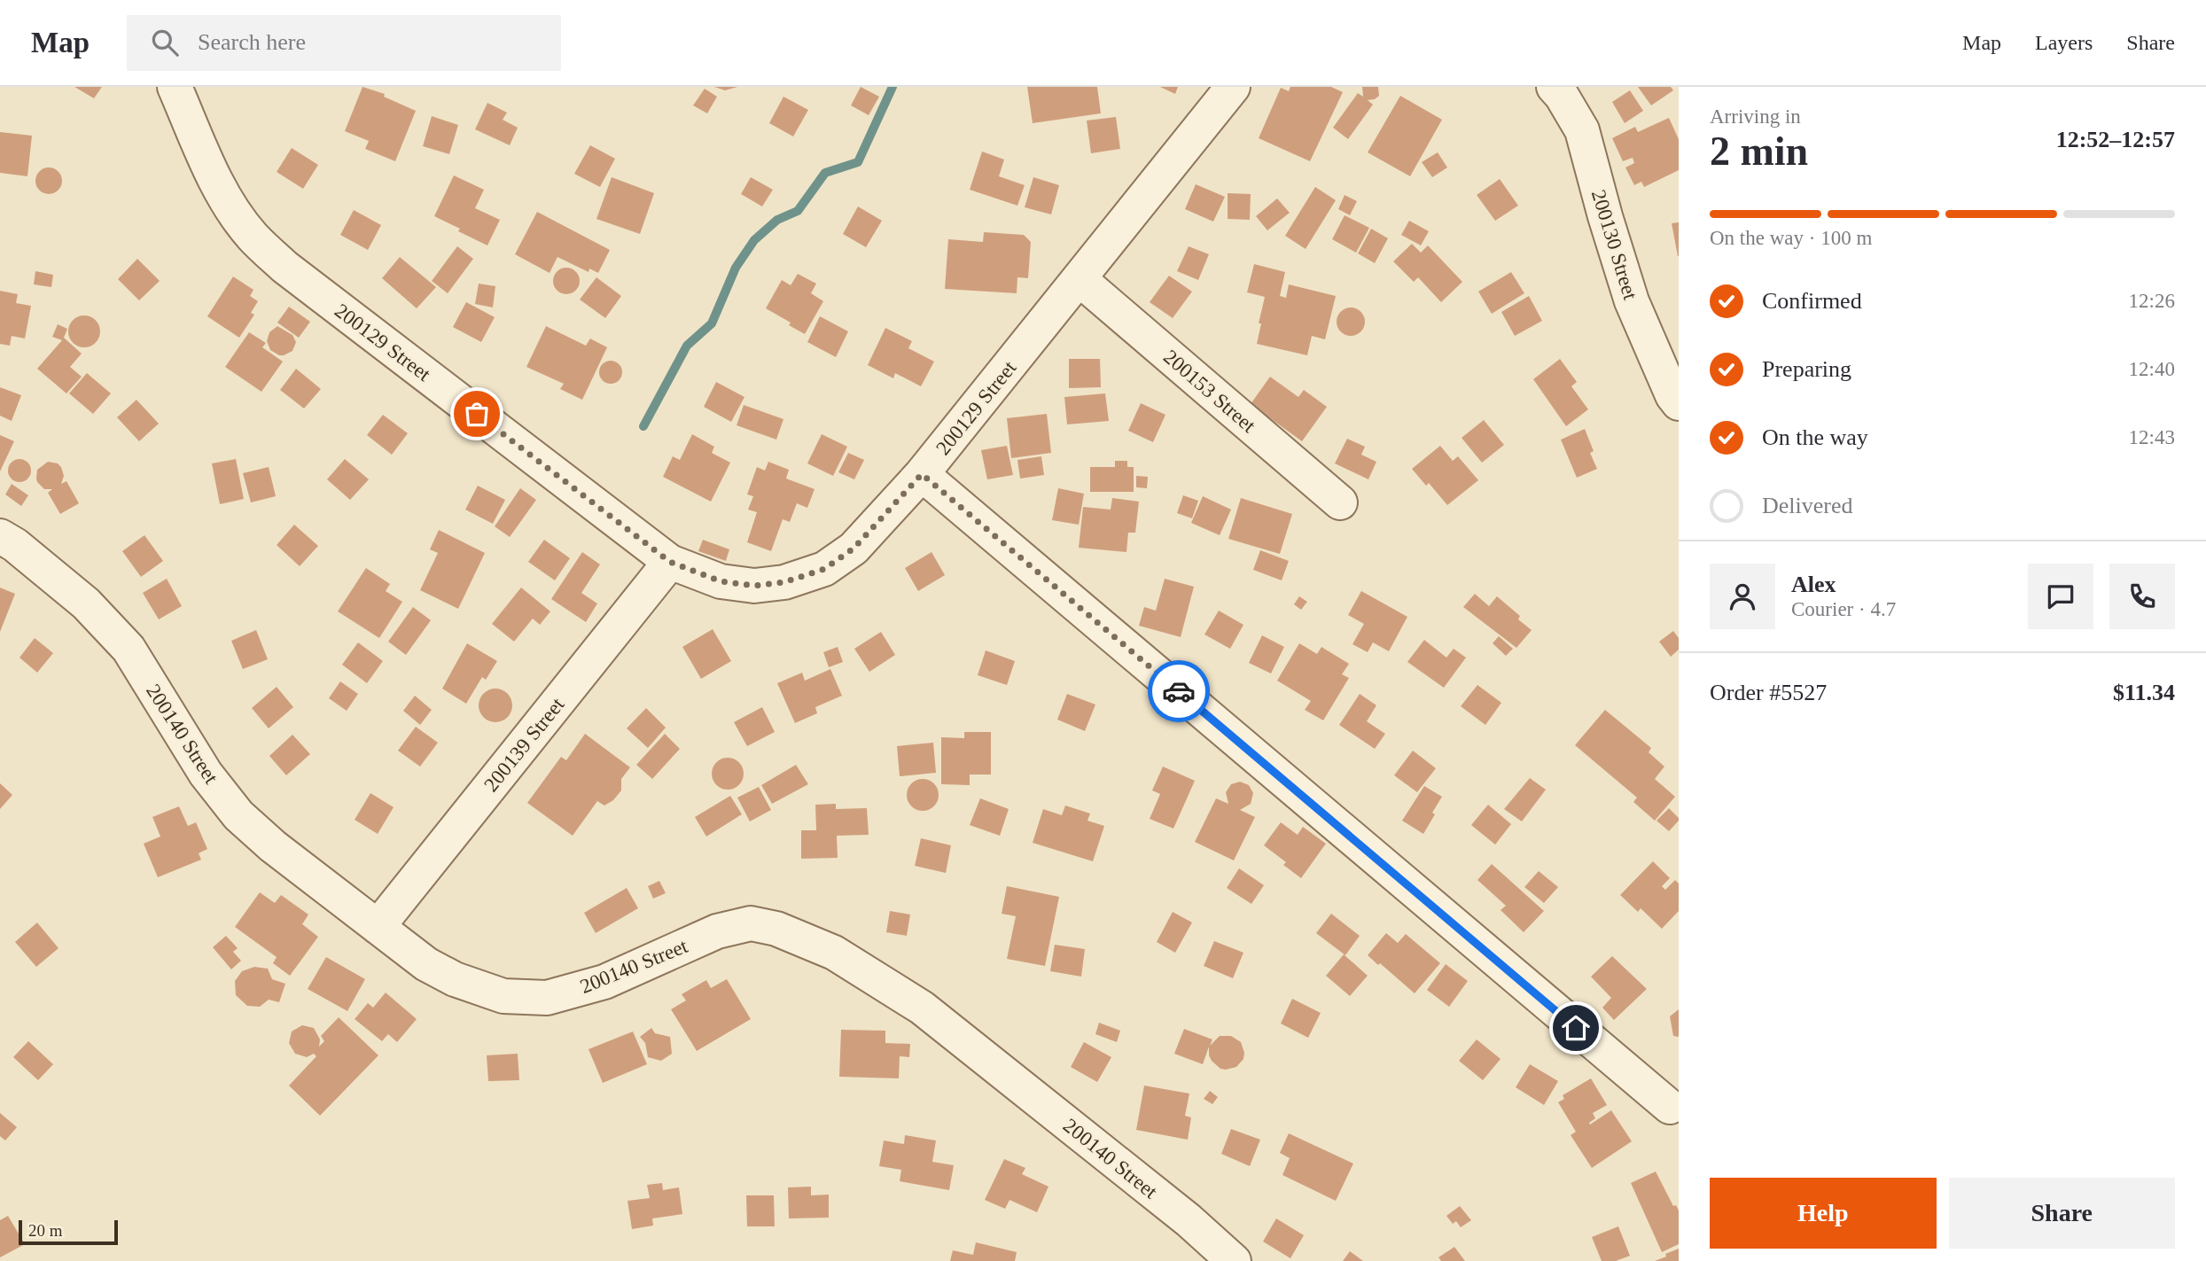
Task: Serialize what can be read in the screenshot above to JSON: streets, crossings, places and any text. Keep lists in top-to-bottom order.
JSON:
{
  "streets": {
    "street": [
      "200130 Street",
      "200129 Street",
      "200153 Street",
      "200140 Street",
      "200139 Street"
    ]
  },
  "crossings": [
    ["200129 Street", "200153 Street"],
    ["200129 Street", "200139 Street"],
    ["200140 Street", "200139 Street"]
  ],
  "scale_bar": "20 m",
  "page": {
    "header": "Map",
    "search": "Search here",
    "nav": ["Map", "Layers", "Share"],
    "heading": ["2 min", "Arriving in", "12:52–12:57"],
    "panel": [
      "Alex",
      "Courier · 4.7",
      "Order #5527",
      "$11.34"
    ],
    "bar": "On the way · 100 m",
    "list": [
      ["Confirmed", "12:26"],
      ["Preparing", "12:40"],
      ["On the way", "12:43"],
      "Delivered"
    ],
    "buttons": ["Help", "Share"],
    "scale": "20 m"
  }
}
